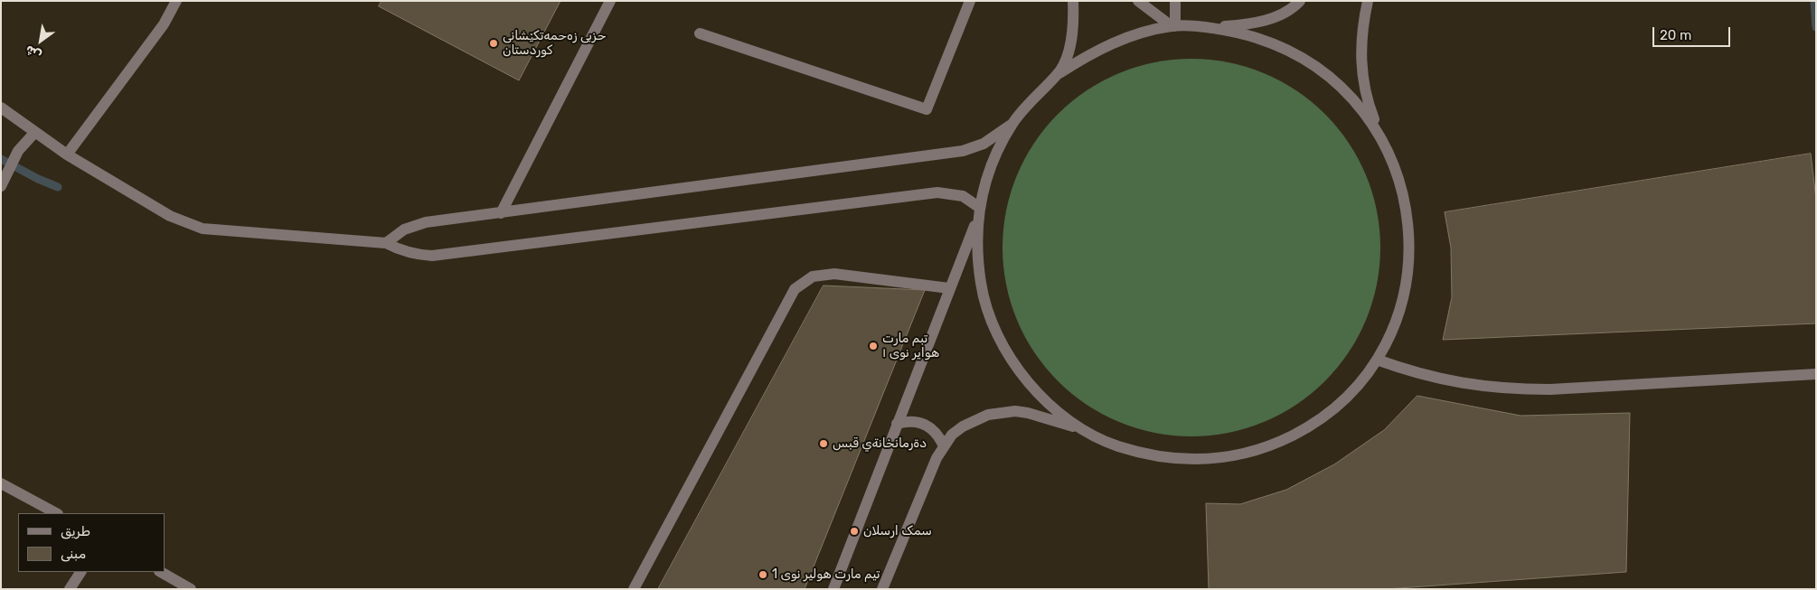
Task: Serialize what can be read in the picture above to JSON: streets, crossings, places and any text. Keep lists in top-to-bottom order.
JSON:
{
  "places": [
    "حزبی زه‌حمه‌تكێشانی كوردستان",
    "تبم مارت هواير نوى ١",
    "دةرمانخانةي قبس",
    "سمک ارسلان",
    "تيم مارت هولير نوى 1"
  ],
  "legend": ["طريق", "مبنى"],
  "scale_bar": "20 m",
  "north": "bottom left"
}
